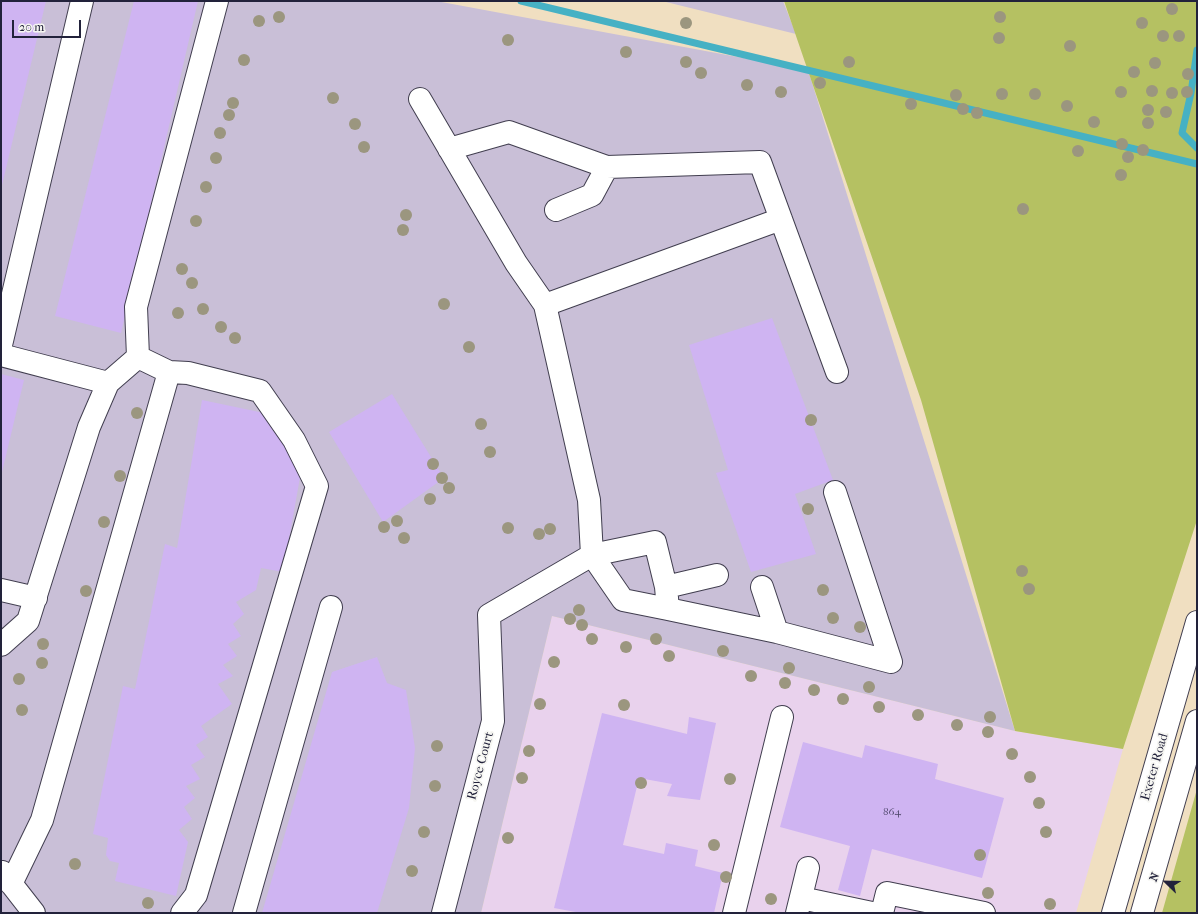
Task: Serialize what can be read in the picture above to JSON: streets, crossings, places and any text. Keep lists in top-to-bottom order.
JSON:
{
  "streets": {
    "street": ["Royce Court", "Exeter Road"]
  },
  "house_numbers": ["864"],
  "scale_bar": "20 m",
  "north": "top left"
}
